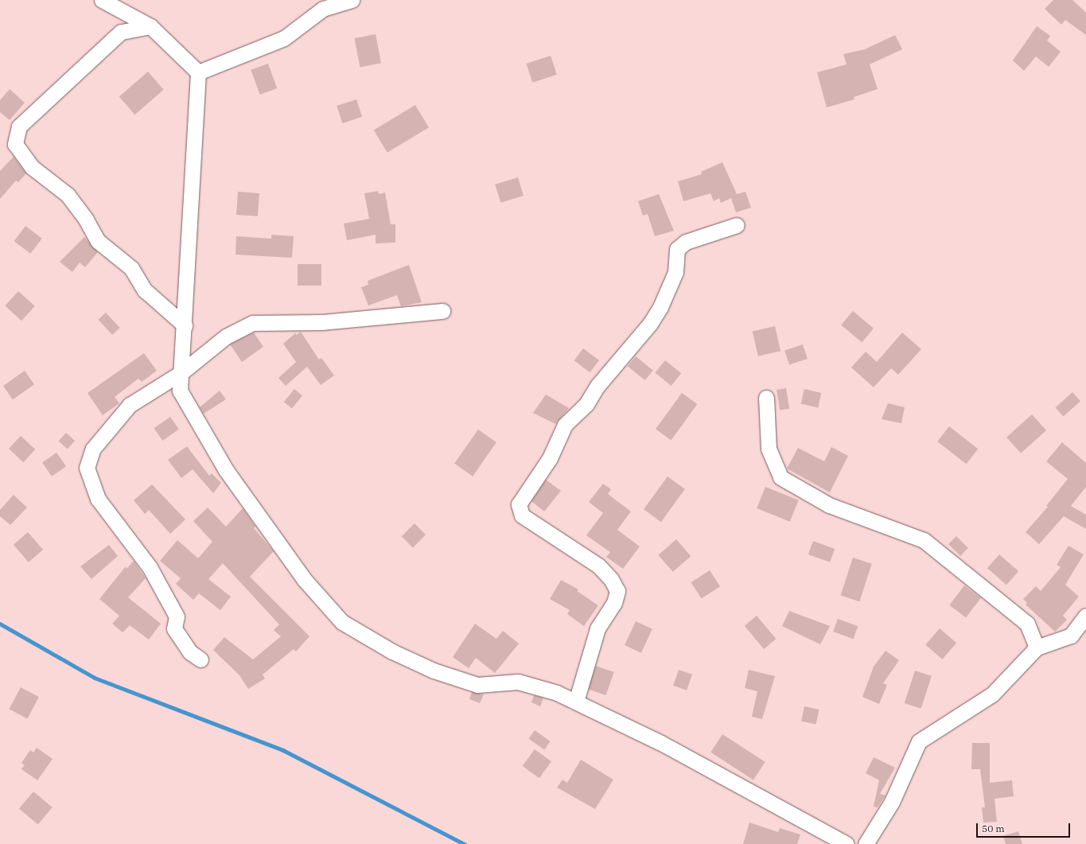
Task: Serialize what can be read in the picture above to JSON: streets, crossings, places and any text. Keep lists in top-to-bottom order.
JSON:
{
  "scale_bar": "50 m"
}
